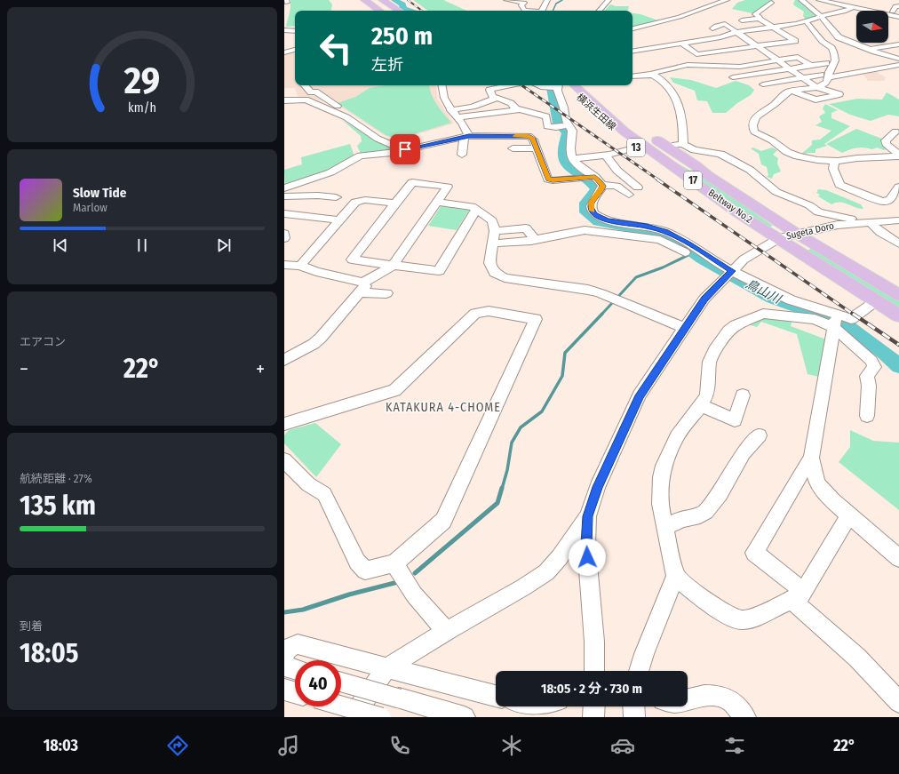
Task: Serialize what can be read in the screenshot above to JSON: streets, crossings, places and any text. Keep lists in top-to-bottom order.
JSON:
{
  "streets": {
    "main road": [
      "横浜生田線",
      "13",
      "17",
      "Beltway No.2"
    ],
    "street": ["Sugeta Doro"]
  },
  "crossings": [
    ["横浜生田線", "Beltway No.2"],
    ["13", "Beltway No.2"],
    ["Beltway No.2", "Sugeta Doro"]
  ],
  "districts": ["KATAKURA 4-CHOME"],
  "water": ["鳥山川"],
  "north": "right",
  "page": {
    "turn": ["250 m", "左折"],
    "song": ["Slow Tide", "Marlow"],
    "tile": [
      "エアコン",
      ["航続距離 · 27%", "135 km"],
      ["到着", "18:05"]
    ],
    "heat": ["−", "22°", "+"],
    "limit": "40",
    "trip": "18:05 · 2 分 · 730 m",
    "tabs": ["18:03", "22°"],
    "gauge": ["29", "km/h"]
  }
}
